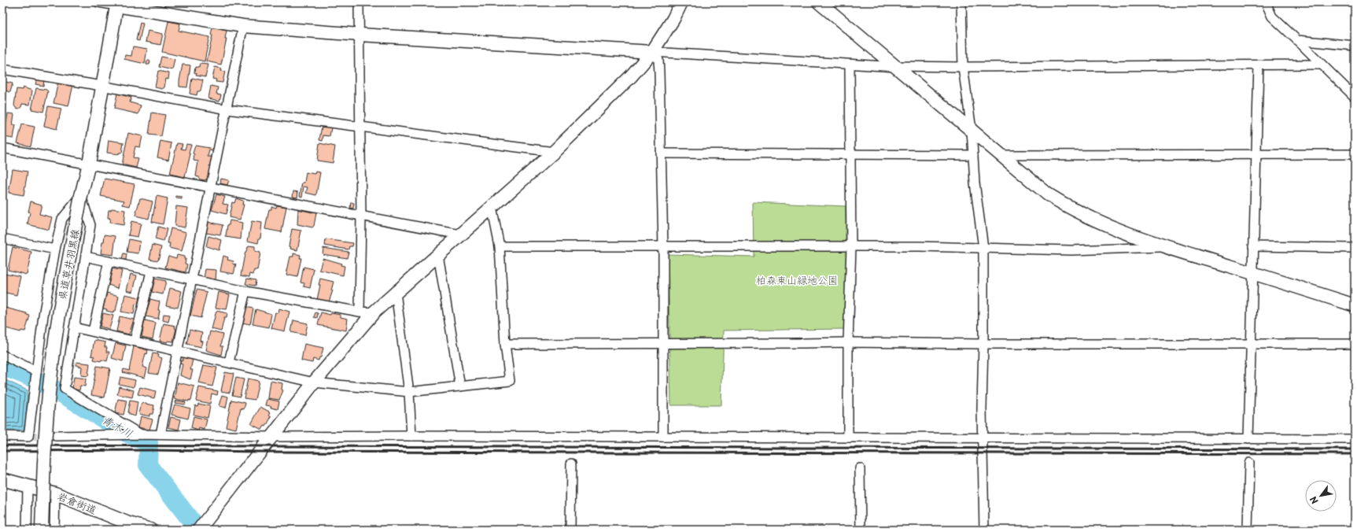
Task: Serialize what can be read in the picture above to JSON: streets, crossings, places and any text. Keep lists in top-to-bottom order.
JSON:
{
  "streets": {
    "street": ["県道草井羽黒線", "岩倉街道"]
  },
  "water": ["青木川"],
  "parks": ["柏森東山緑地公園"],
  "north": "bottom left"
}
